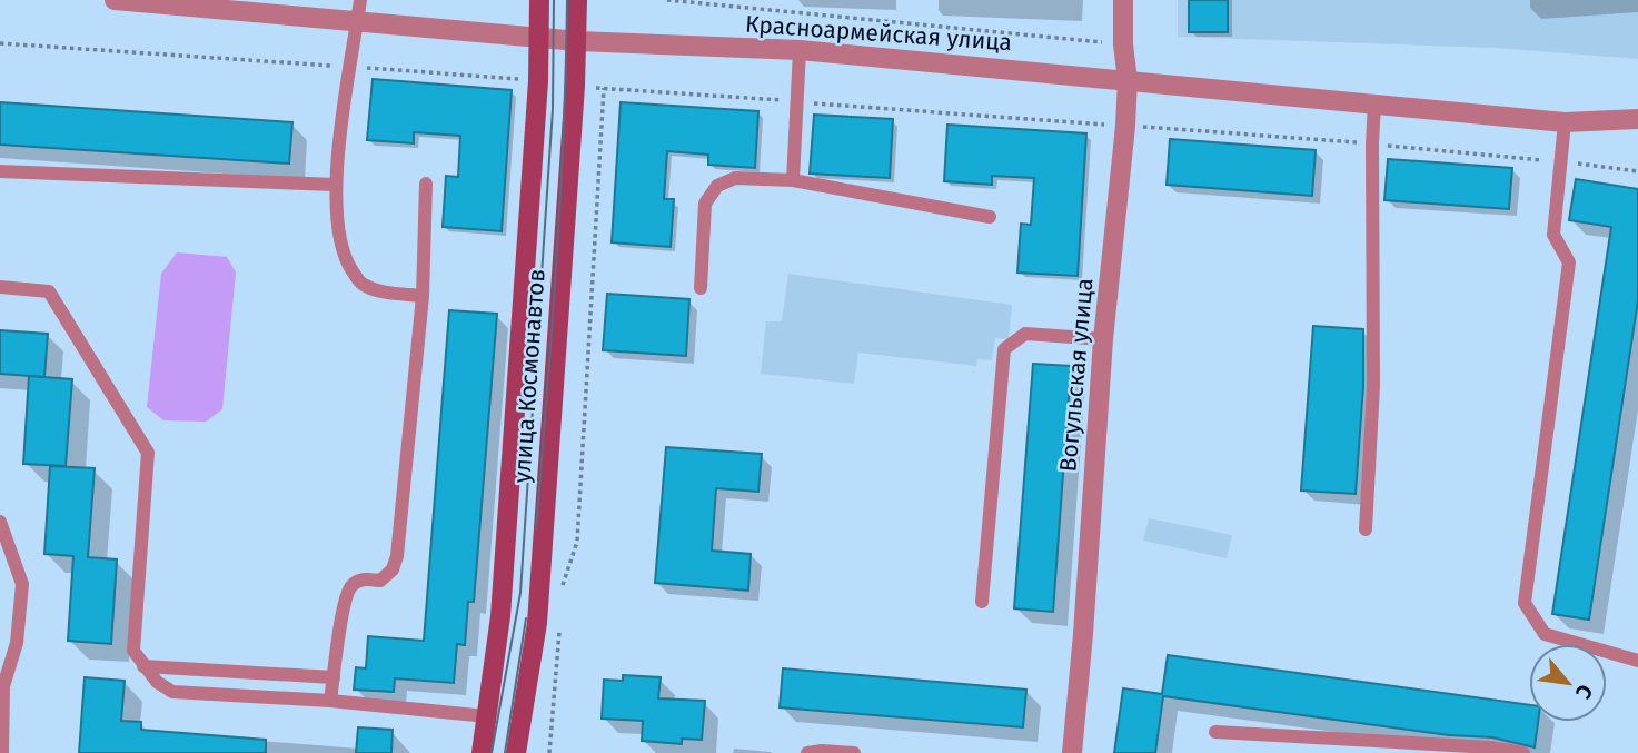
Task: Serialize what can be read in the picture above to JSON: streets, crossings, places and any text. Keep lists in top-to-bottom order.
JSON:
{
  "streets": {
    "main road": ["улица Космонавтов"],
    "street": ["Красноармейская улица", "Вогульская улица"]
  },
  "crossings": [
    ["Красноармейская улица", "Вогульская улица"],
    ["Красноармейская улица", "улица Космонавтов"]
  ],
  "north": "bottom right"
}
